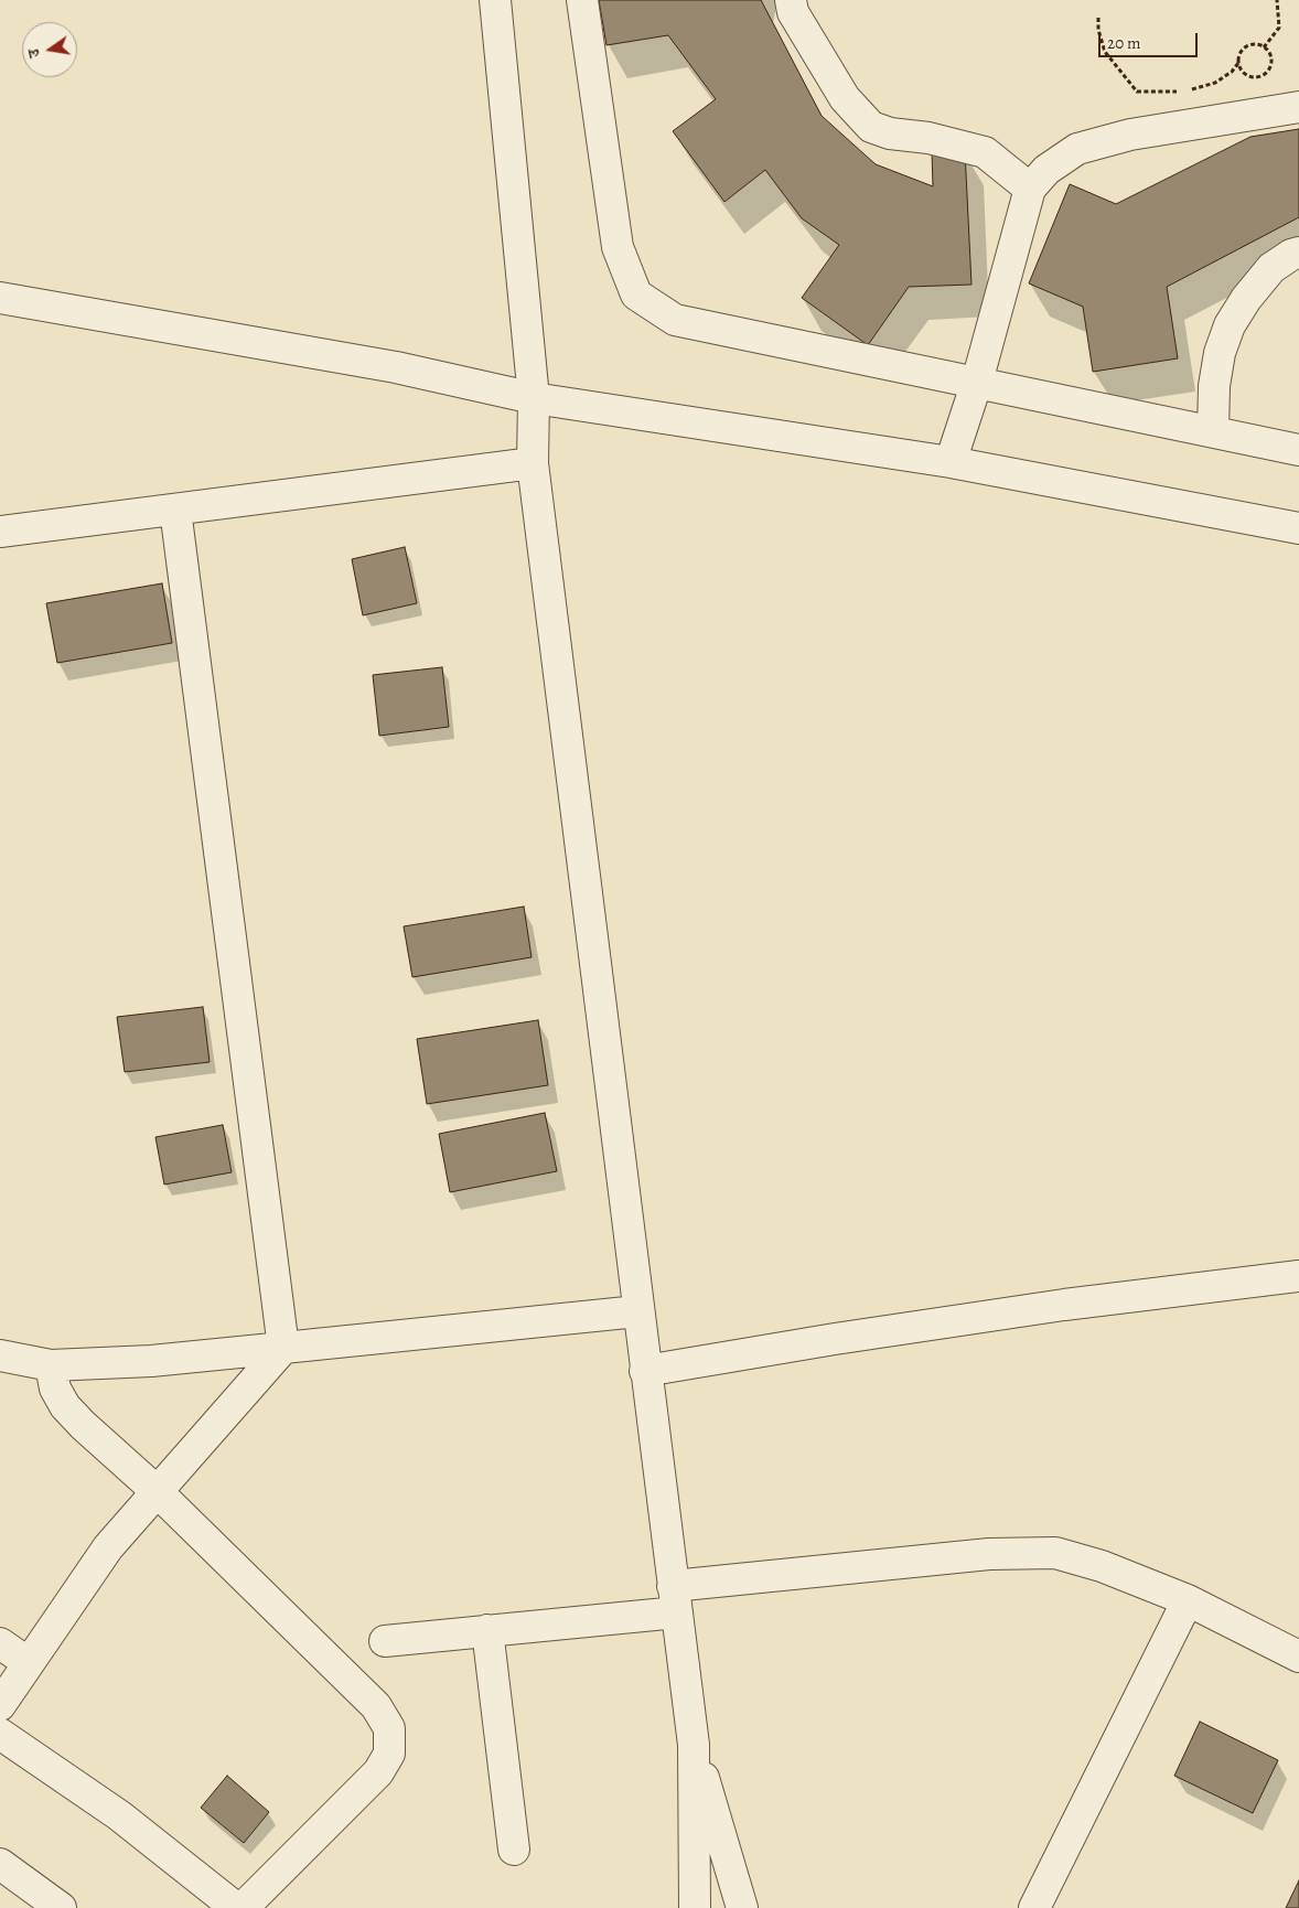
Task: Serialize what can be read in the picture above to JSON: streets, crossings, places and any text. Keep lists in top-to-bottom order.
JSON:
{
  "scale_bar": "20 m",
  "north": "left"
}
